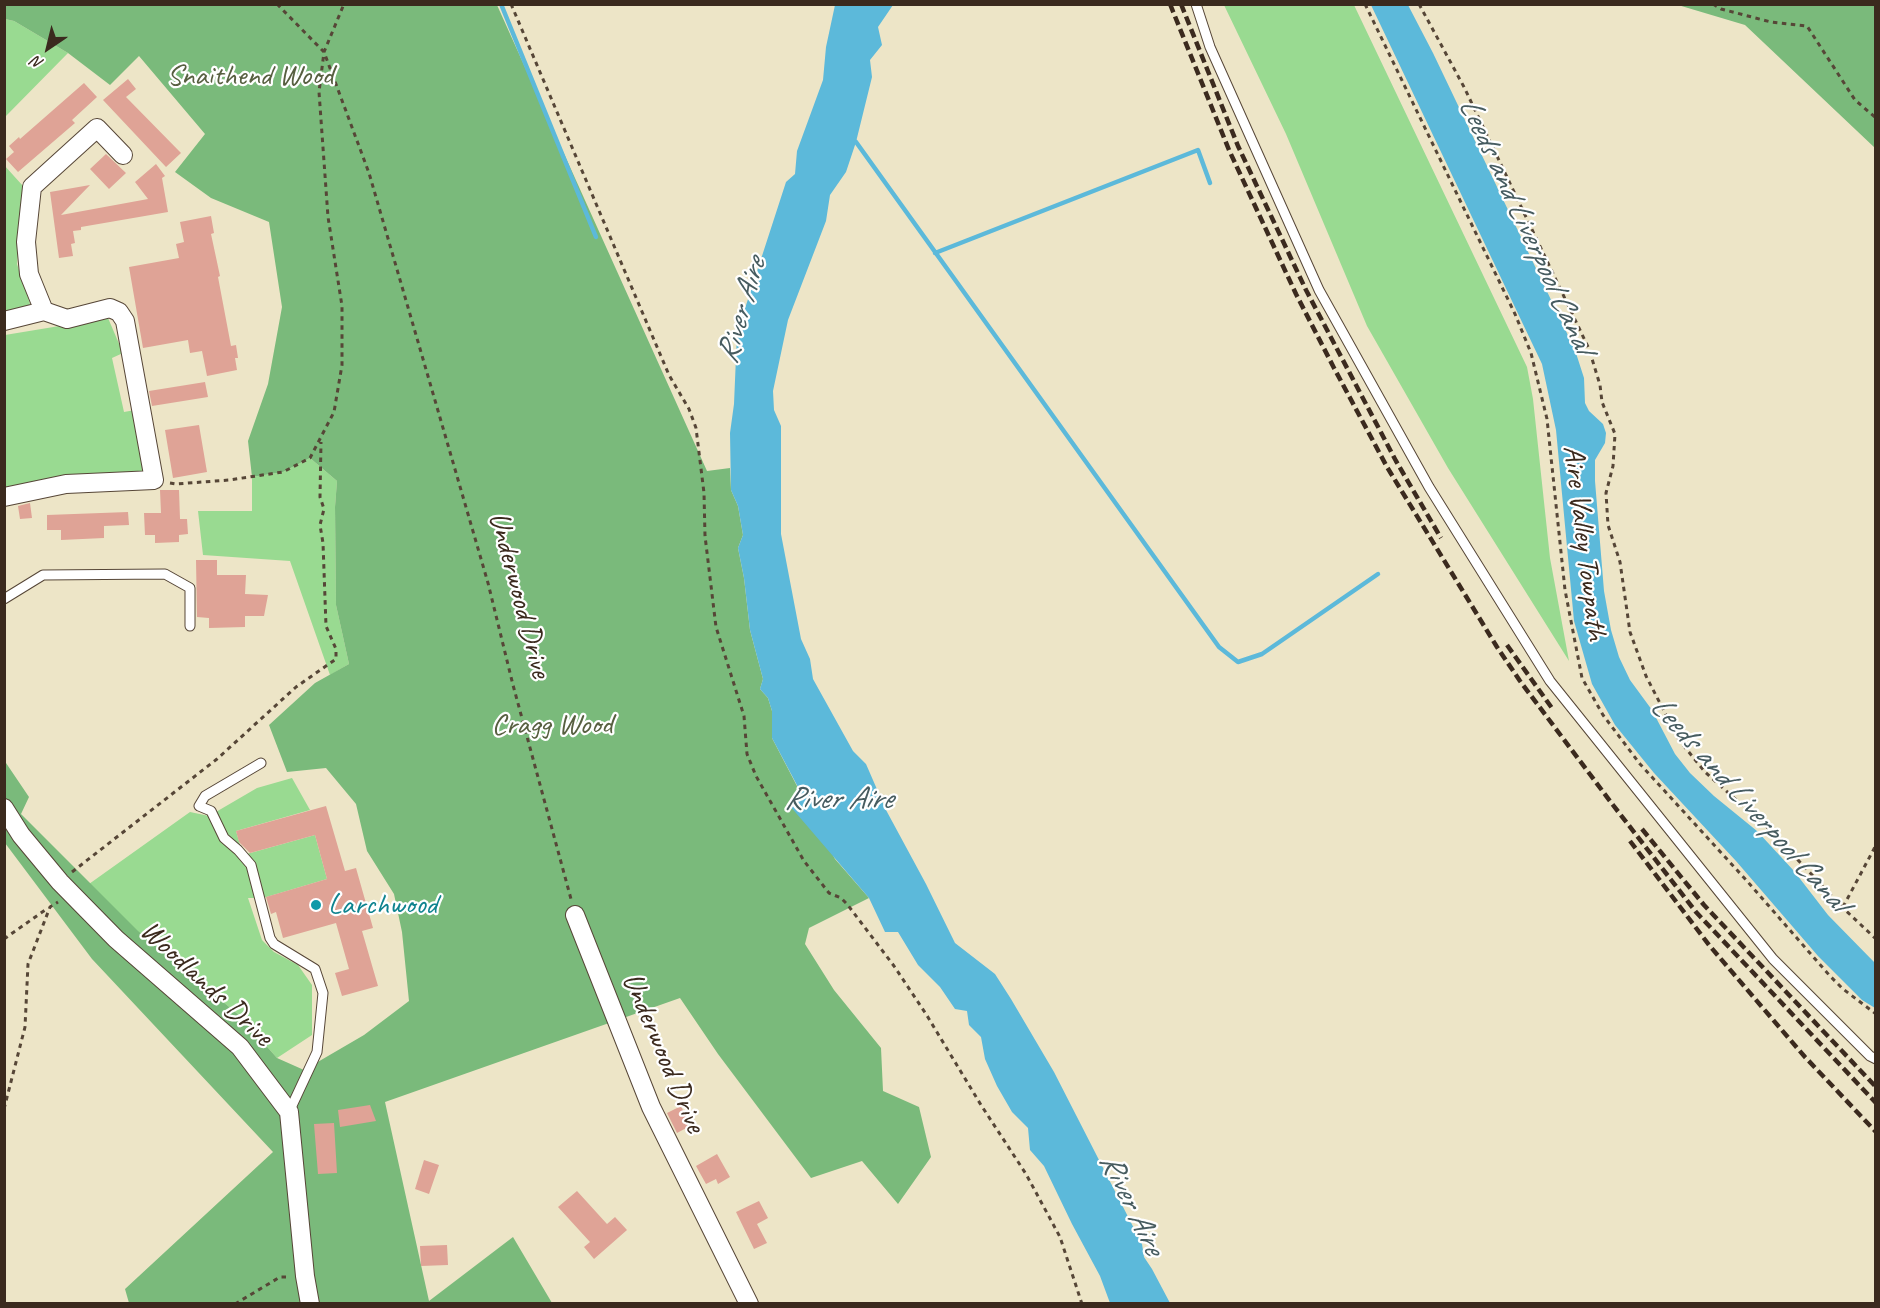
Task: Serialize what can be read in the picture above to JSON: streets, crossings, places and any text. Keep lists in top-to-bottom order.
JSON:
{
  "streets": {
    "street": ["Underwood Drive", "Woodlands Drive"],
    "path": ["Aire Valley Towpath"]
  },
  "water": ["Leeds and Liverpool Canal", "River Aire"],
  "parks": ["Snaithend Wood", "Cragg Wood"],
  "places": ["Larchwood"],
  "north": "bottom left"
}
